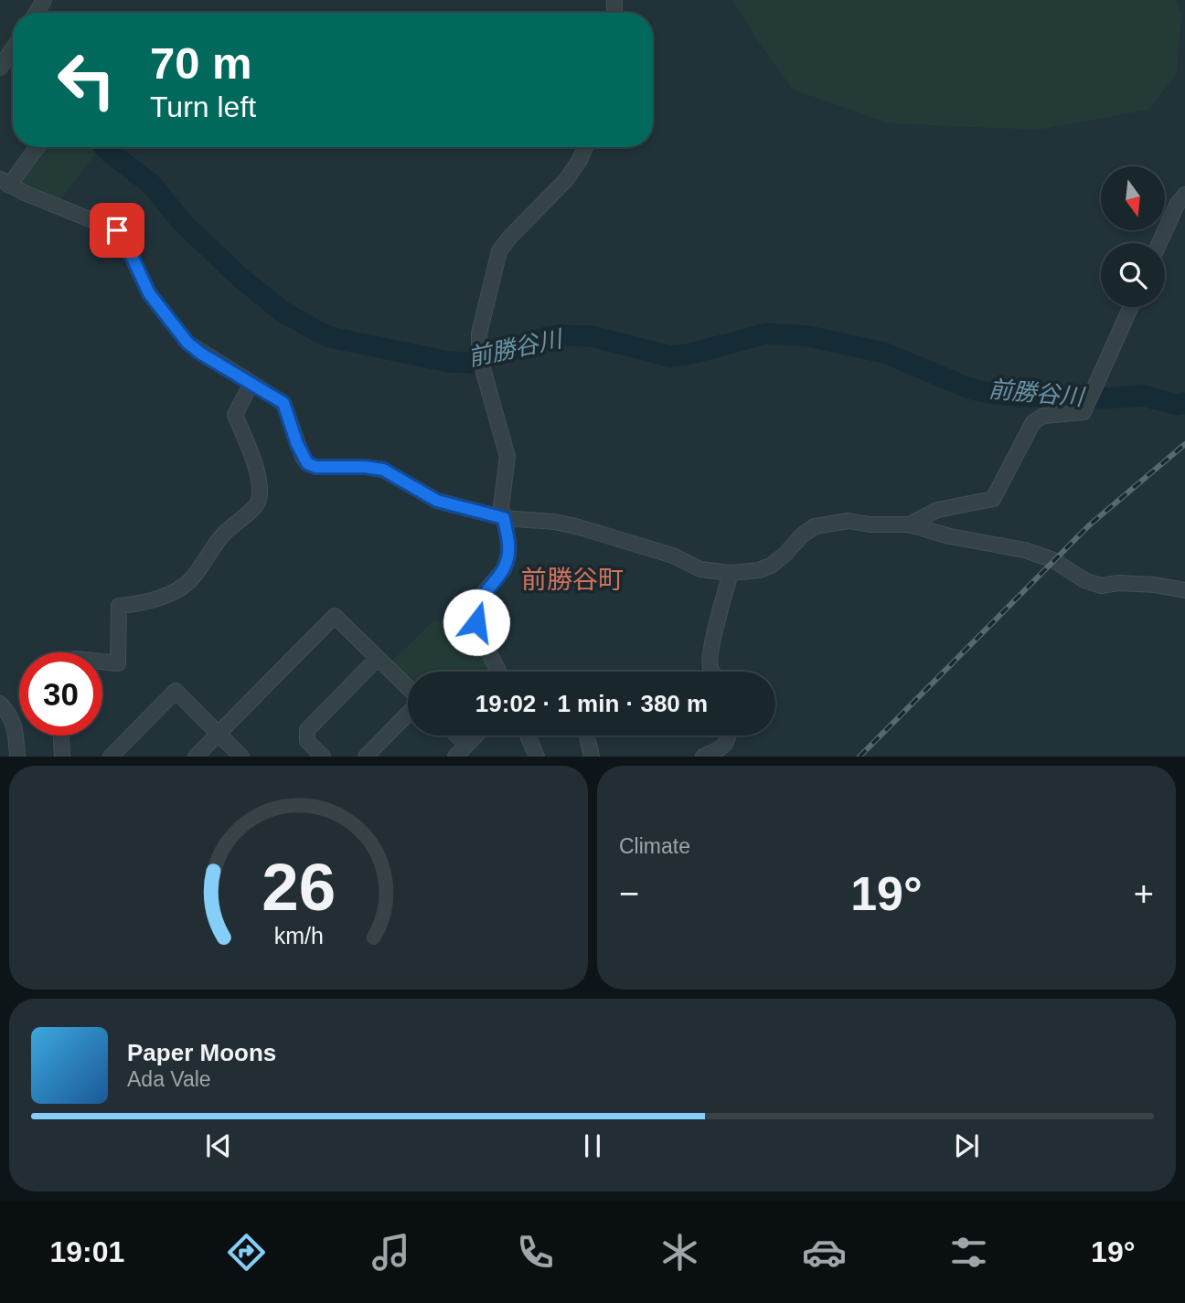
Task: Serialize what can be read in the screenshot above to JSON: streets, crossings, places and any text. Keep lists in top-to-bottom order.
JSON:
{
  "districts": ["前勝谷町"],
  "water": ["前勝谷川"],
  "north": "bottom",
  "page": {
    "turn": ["70 m", "Turn left"],
    "limit": "30",
    "trip": "19:02 · 1 min · 380 m",
    "tile": "Climate",
    "heat": ["−", "19°", "+"],
    "song": ["Paper Moons", "Ada Vale"],
    "tabs": ["19:01", "19°"],
    "gauge": ["26", "km/h"]
  }
}
